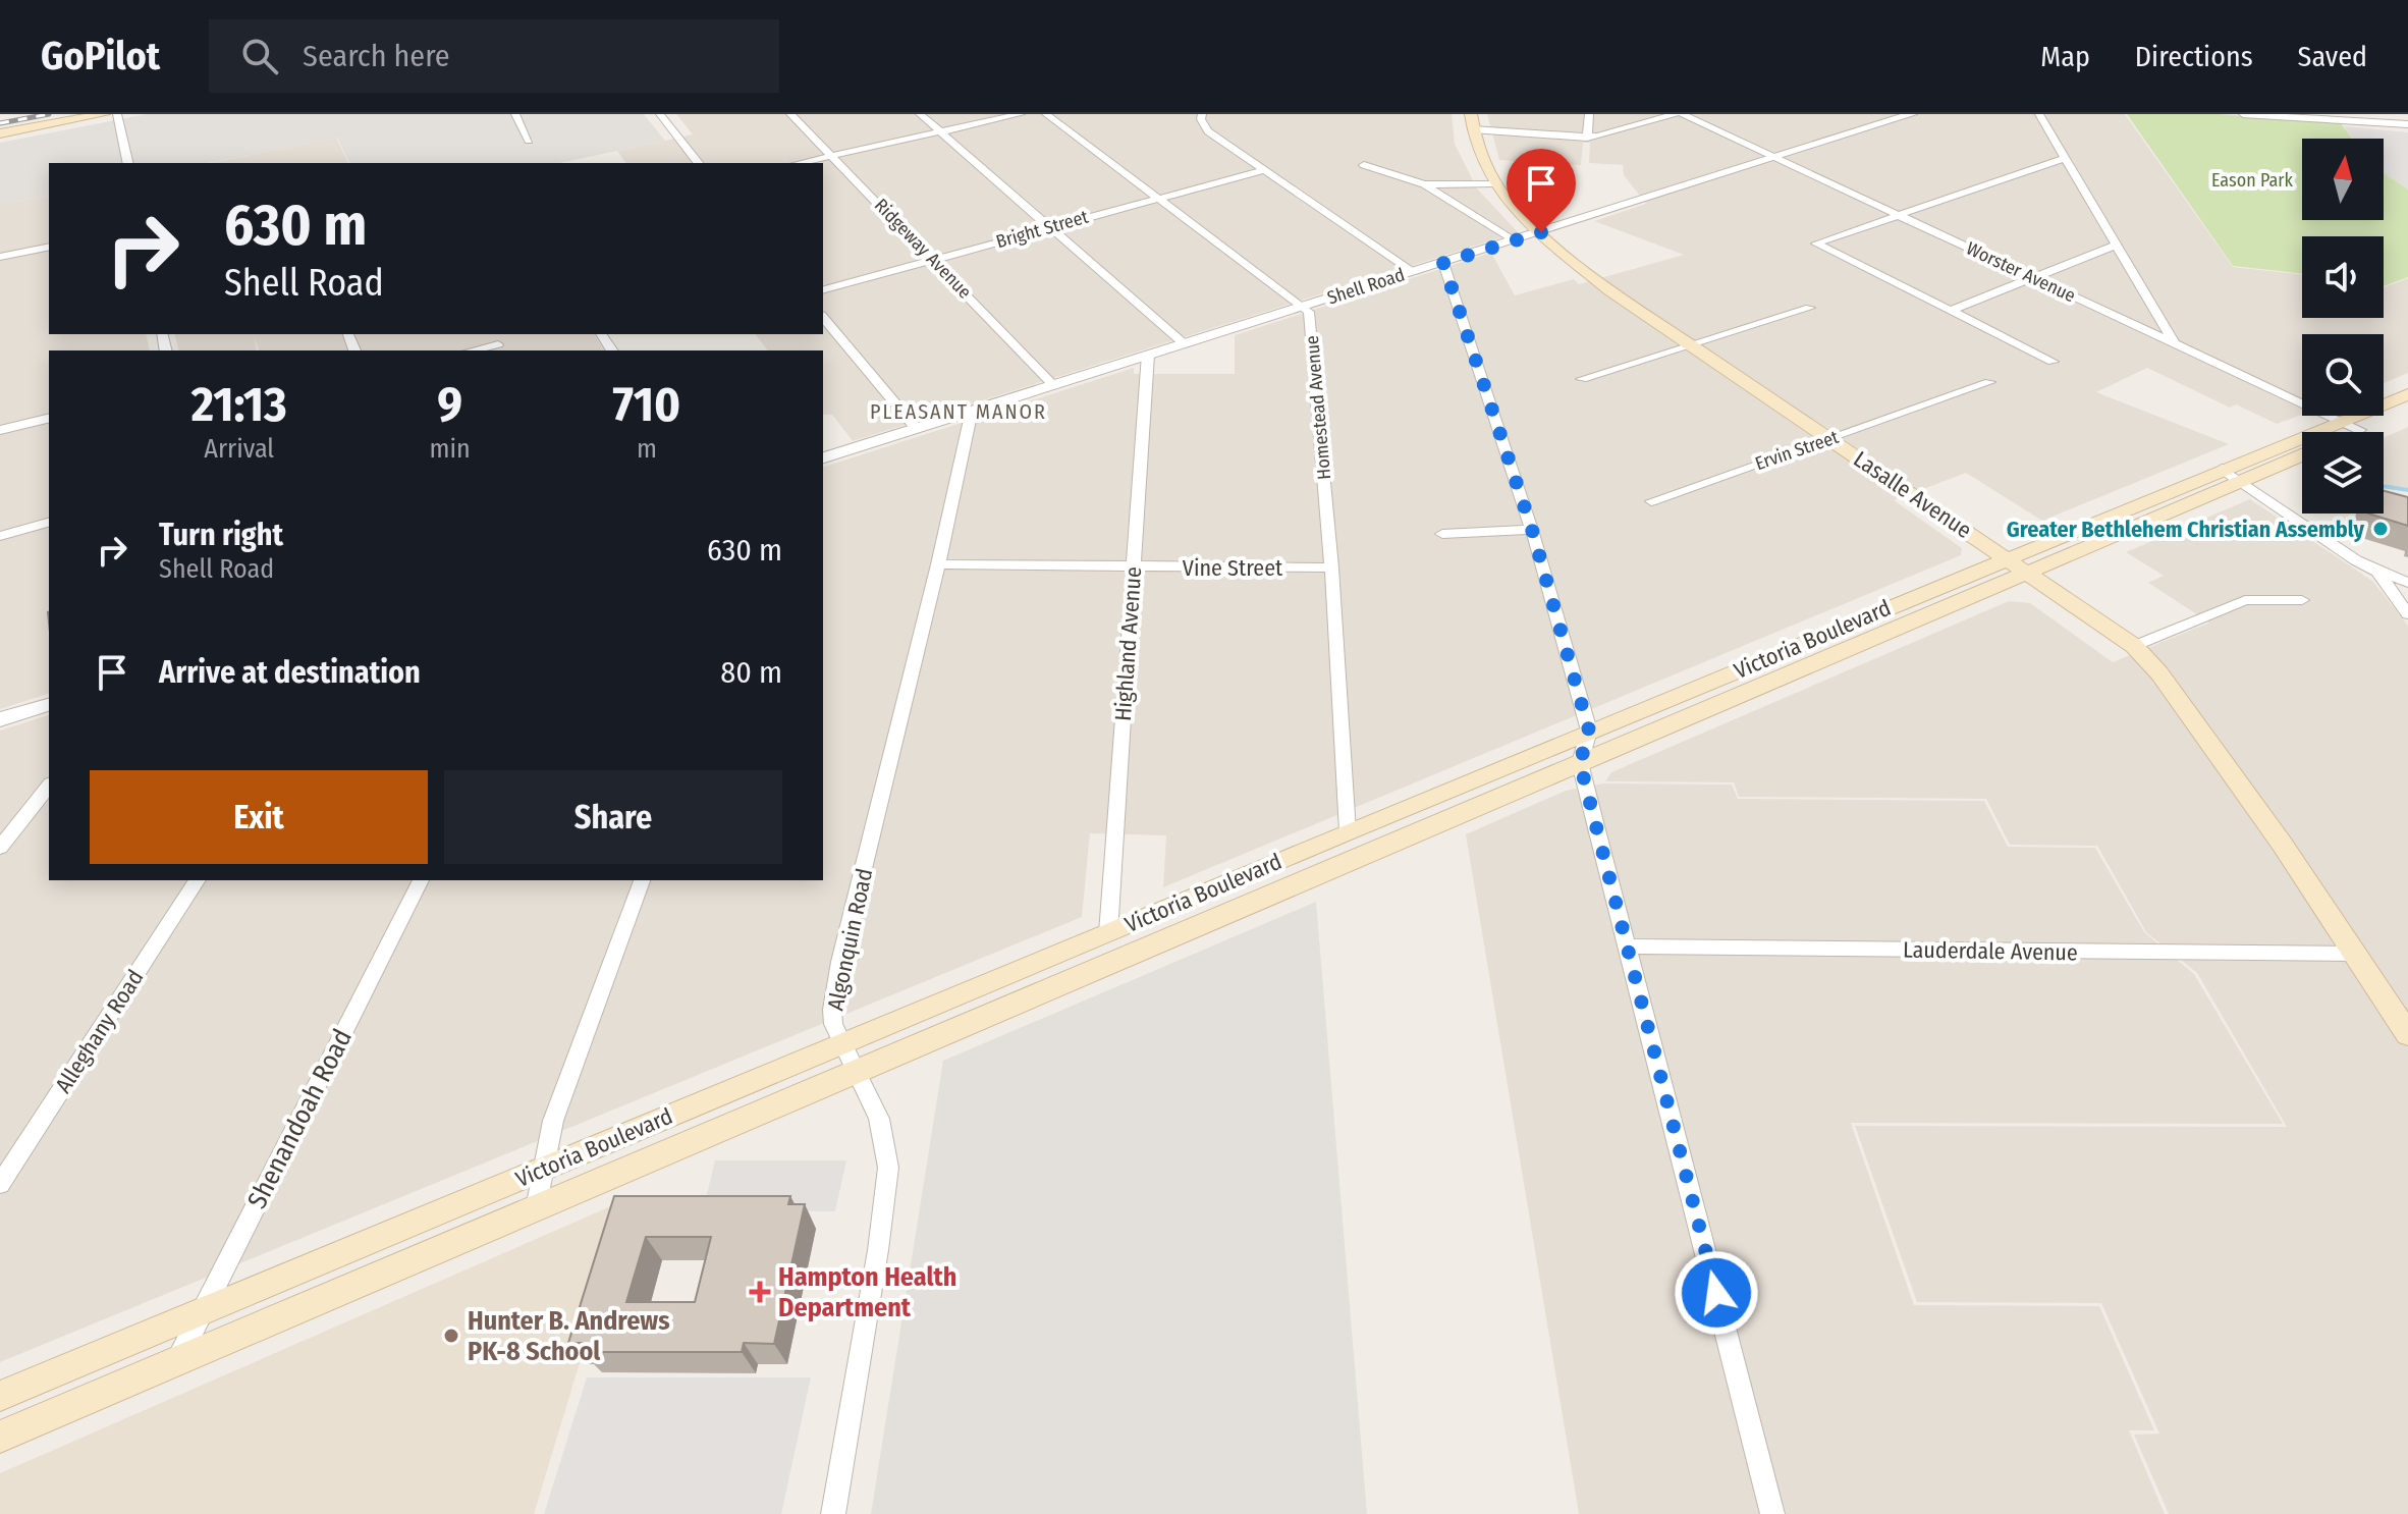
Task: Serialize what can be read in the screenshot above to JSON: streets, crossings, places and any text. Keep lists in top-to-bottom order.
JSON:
{
  "streets": {
    "main road": ["Lasalle Avenue", "Victoria Boulevard"],
    "street": [
      "Bright Street",
      "Ridgeway Avenue",
      "Worster Avenue",
      "Shell Road",
      "Homestead Avenue",
      "Ervin Street",
      "Vine Street",
      "Highland Avenue",
      "Algonquin Road",
      "Lauderdale Avenue",
      "Alleghany Road",
      "Shenandoah Road"
    ]
  },
  "crossings": [
    ["Bright Street", "Ridgeway Avenue"],
    ["Bright Street", "Homestead Avenue"],
    ["Ridgeway Avenue", "Shell Road"],
    ["Worster Avenue", "Shell Road"],
    ["Worster Avenue", "Victoria Boulevard"],
    ["Shell Road", "Homestead Avenue"],
    ["Shell Road", "Lasalle Avenue"],
    ["Shell Road", "Highland Avenue"],
    ["Shell Road", "Algonquin Road"],
    ["Homestead Avenue", "Vine Street"],
    ["Homestead Avenue", "Victoria Boulevard"],
    ["Ervin Street", "Lasalle Avenue"],
    ["Lasalle Avenue", "Victoria Boulevard"],
    ["Lasalle Avenue", "Lauderdale Avenue"],
    ["Vine Street", "Highland Avenue"],
    ["Vine Street", "Algonquin Road"],
    ["Victoria Boulevard", "Highland Avenue"],
    ["Victoria Boulevard", "Algonquin Road"],
    ["Victoria Boulevard", "Shenandoah Road"]
  ],
  "districts": ["PLEASANT MANOR"],
  "parks": ["Eason Park"],
  "places": {
    "other": ["Greater Bethlehem Christian Assembly", "Hunter B. Andrews PK-8 School"],
    "health": ["Hampton Health Department"]
  },
  "north": "top",
  "page": {
    "header": "GoPilot",
    "search": "Search here",
    "nav": ["Map", "Directions", "Saved"],
    "turn": ["630 m", "Shell Road"],
    "eta": [
      "21:13",
      "Arrival",
      "9",
      "min",
      "710",
      "m"
    ],
    "list": [
      {
        "name": "Turn right",
        "note": "Shell Road",
        "value": "630 m"
      },
      {
        "name": "Arrive at destination",
        "value": "80 m"
      }
    ],
    "buttons": ["Exit", "Share"]
  }
}
